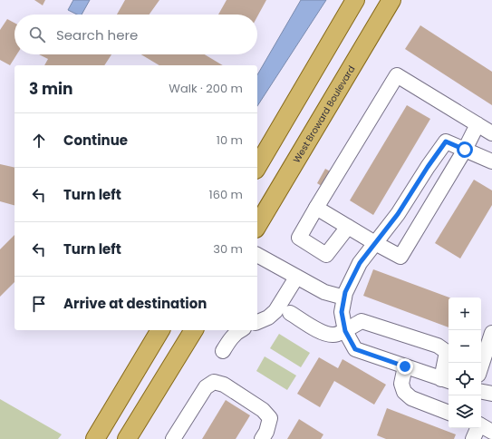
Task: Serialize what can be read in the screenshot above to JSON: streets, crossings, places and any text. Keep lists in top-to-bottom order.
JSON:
{
  "streets": {
    "main road": ["West Broward Boulevard"]
  },
  "page": {
    "search": "Search here",
    "heading": ["3 min", "Walk · 200 m"],
    "list": [
      ["Continue", "10 m"],
      ["Turn left", "160 m"],
      ["Turn left", "30 m"],
      "Arrive at destination"
    ],
    "map_buttons": ["+", "−"]
  }
}
